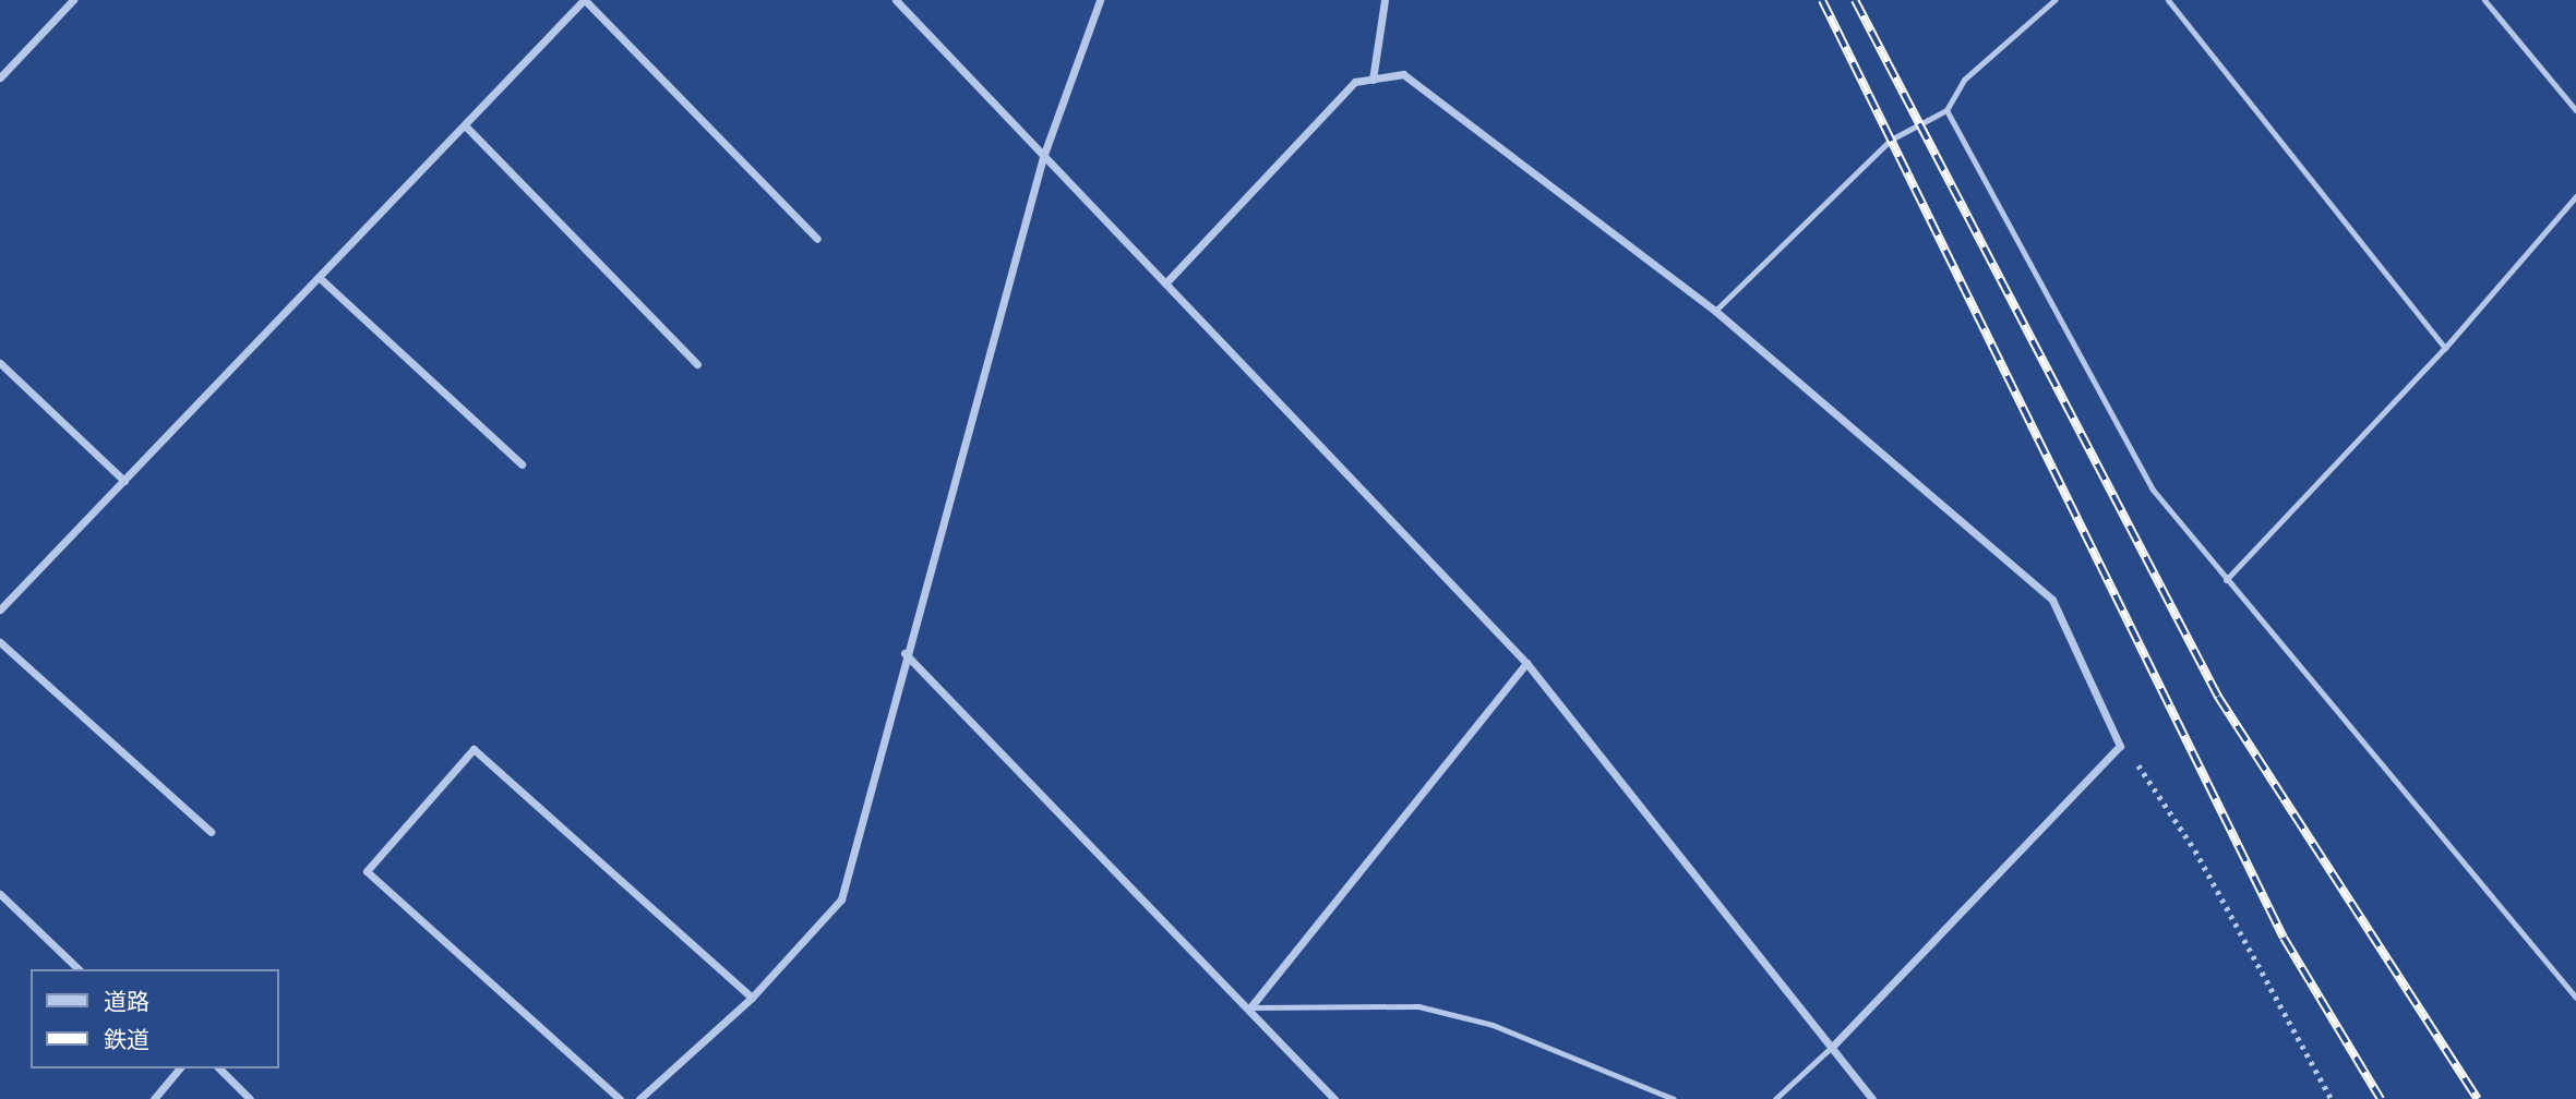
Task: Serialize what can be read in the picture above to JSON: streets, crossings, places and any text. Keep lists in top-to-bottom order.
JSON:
{
  "legend": ["道路", "鉄道"]
}
